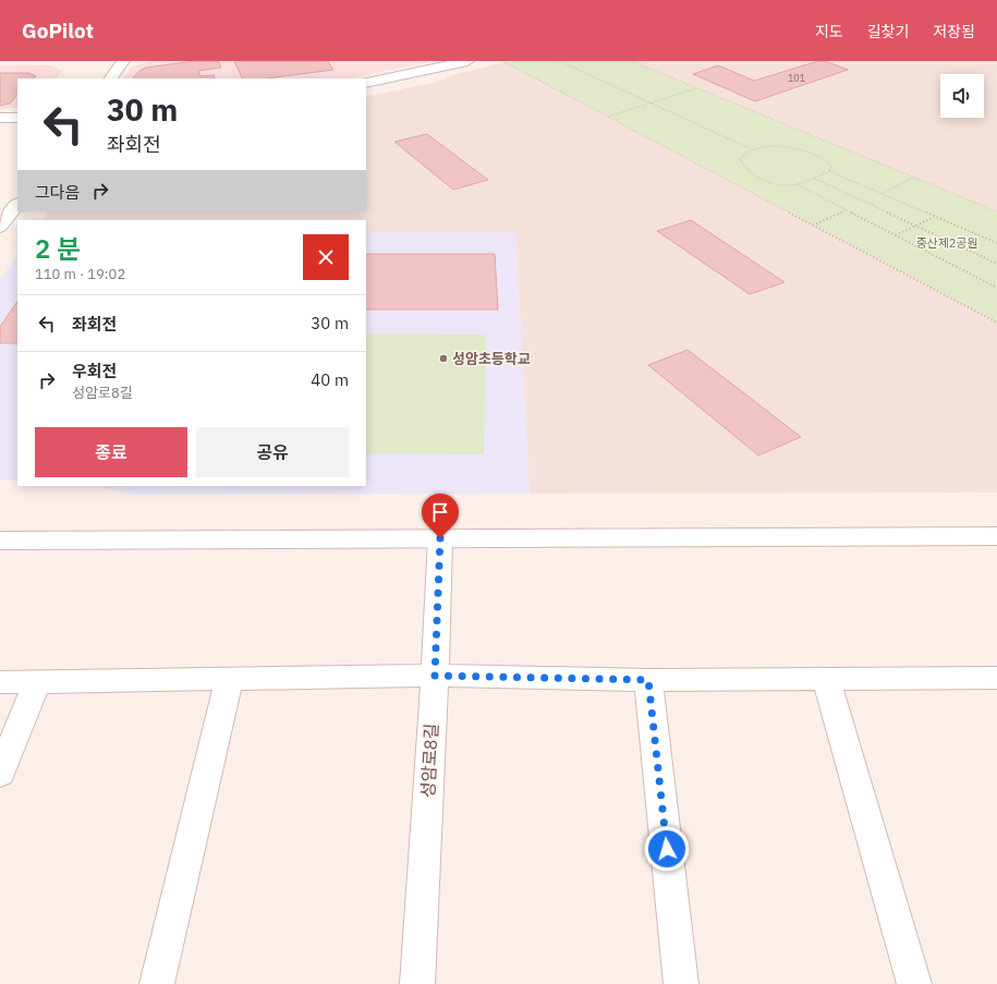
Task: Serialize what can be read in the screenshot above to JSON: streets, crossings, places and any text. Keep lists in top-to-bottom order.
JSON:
{
  "streets": {
    "street": ["성암로8길"]
  },
  "parks": ["중산제2공원"],
  "places": ["성암초등학교"],
  "house_numbers": ["101"],
  "page": {
    "header": "GoPilot",
    "nav": ["지도", "길찾기", "저장됨"],
    "turn": ["30 m", "좌회전"],
    "then": "그다음",
    "heading": ["2 분", "110 m · 19:02"],
    "list": [
      {
        "name": "좌회전",
        "value": "30 m"
      },
      {
        "name": "우회전",
        "note": "성암로8길",
        "value": "40 m"
      }
    ],
    "buttons": ["종료", "공유"]
  }
}
